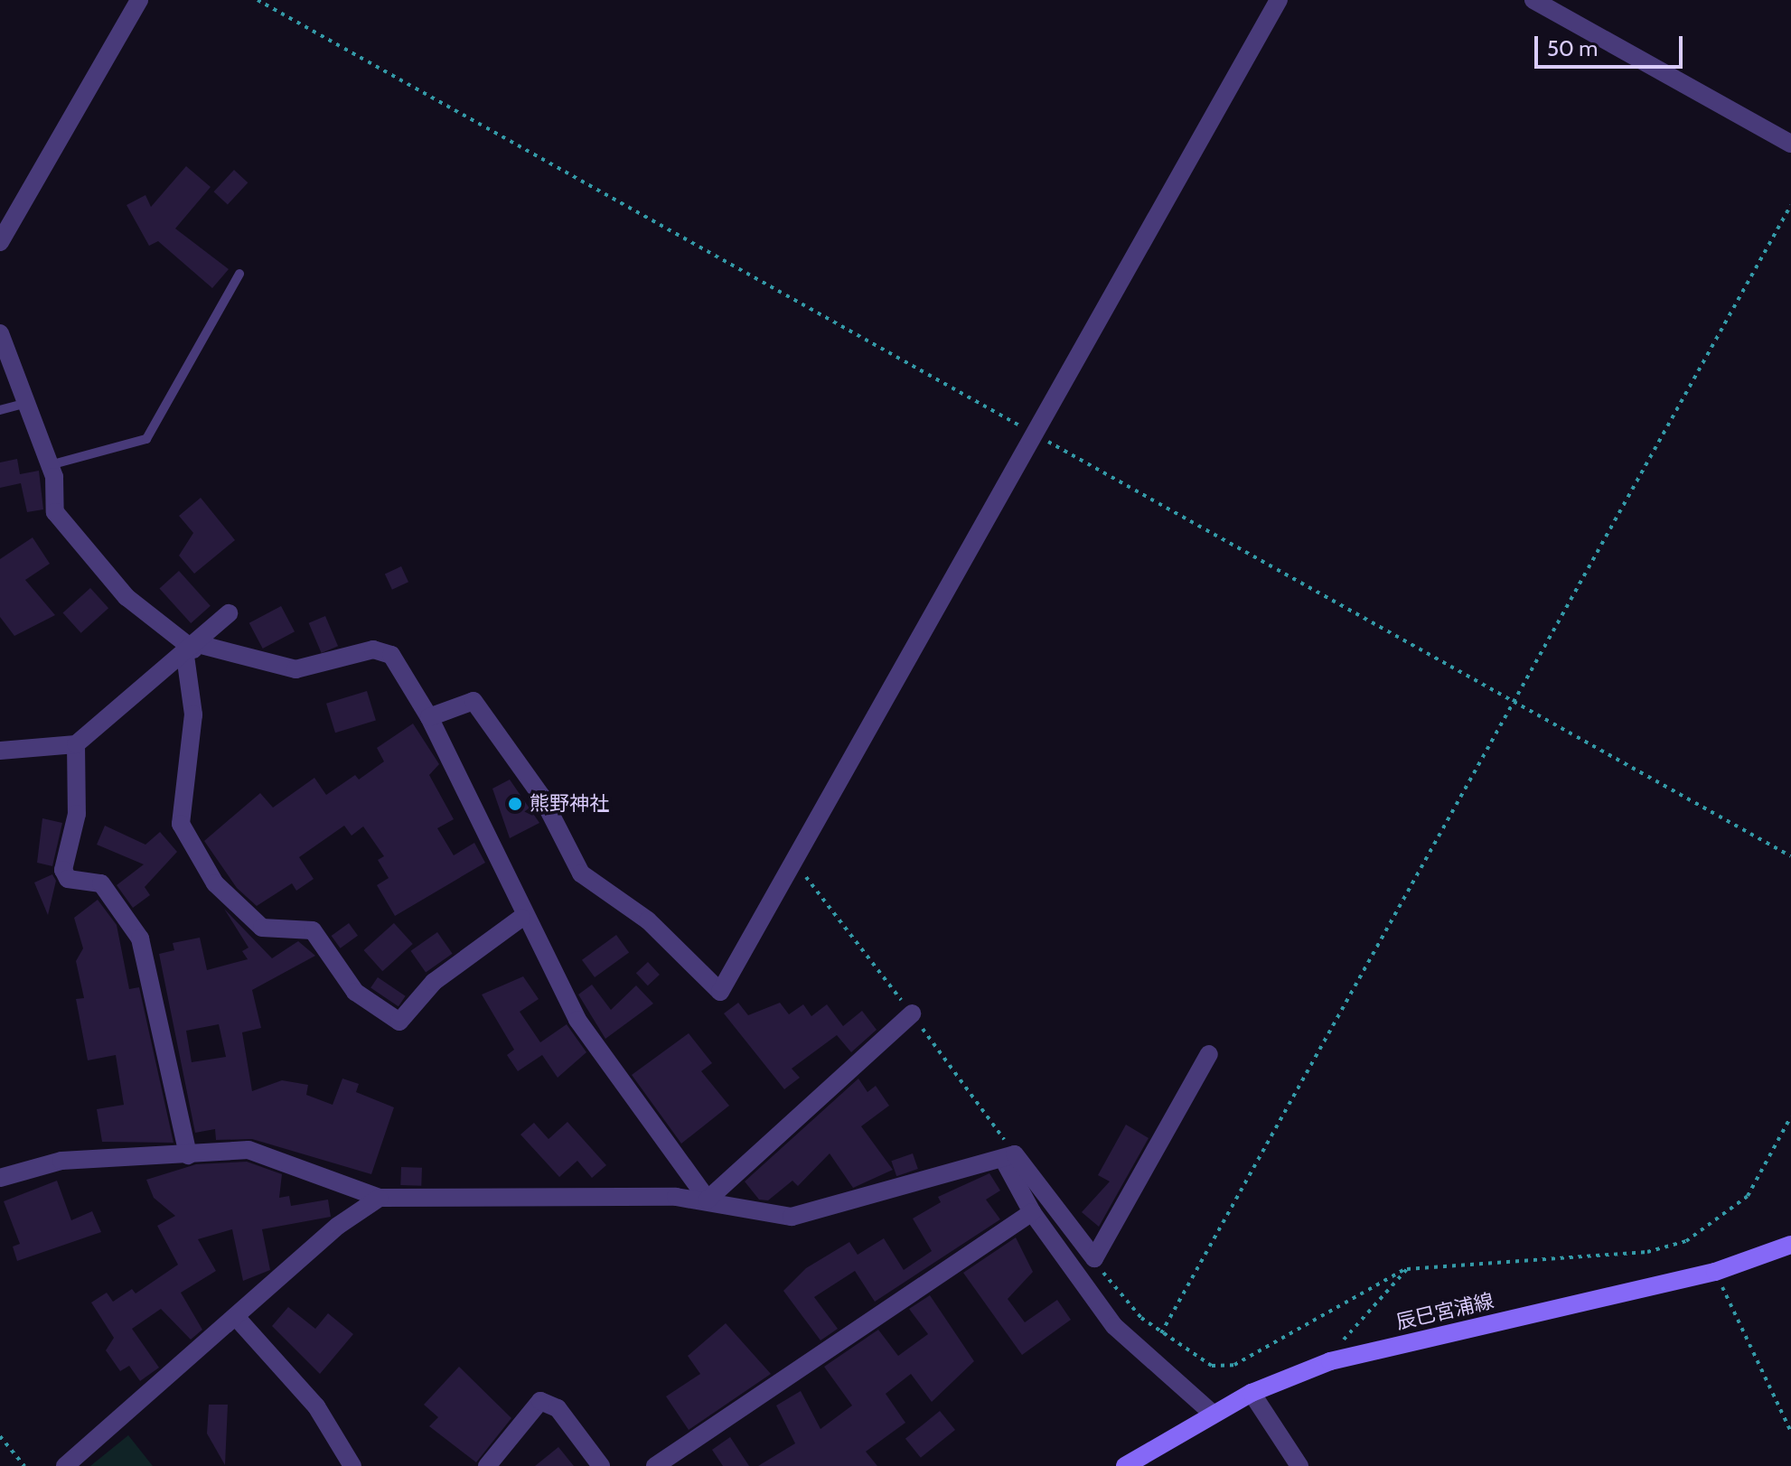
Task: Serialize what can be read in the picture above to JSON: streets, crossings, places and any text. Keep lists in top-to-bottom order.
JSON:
{
  "streets": {
    "main road": ["辰巳宮浦線"]
  },
  "places": ["熊野神社"],
  "scale_bar": "50 m"
}
